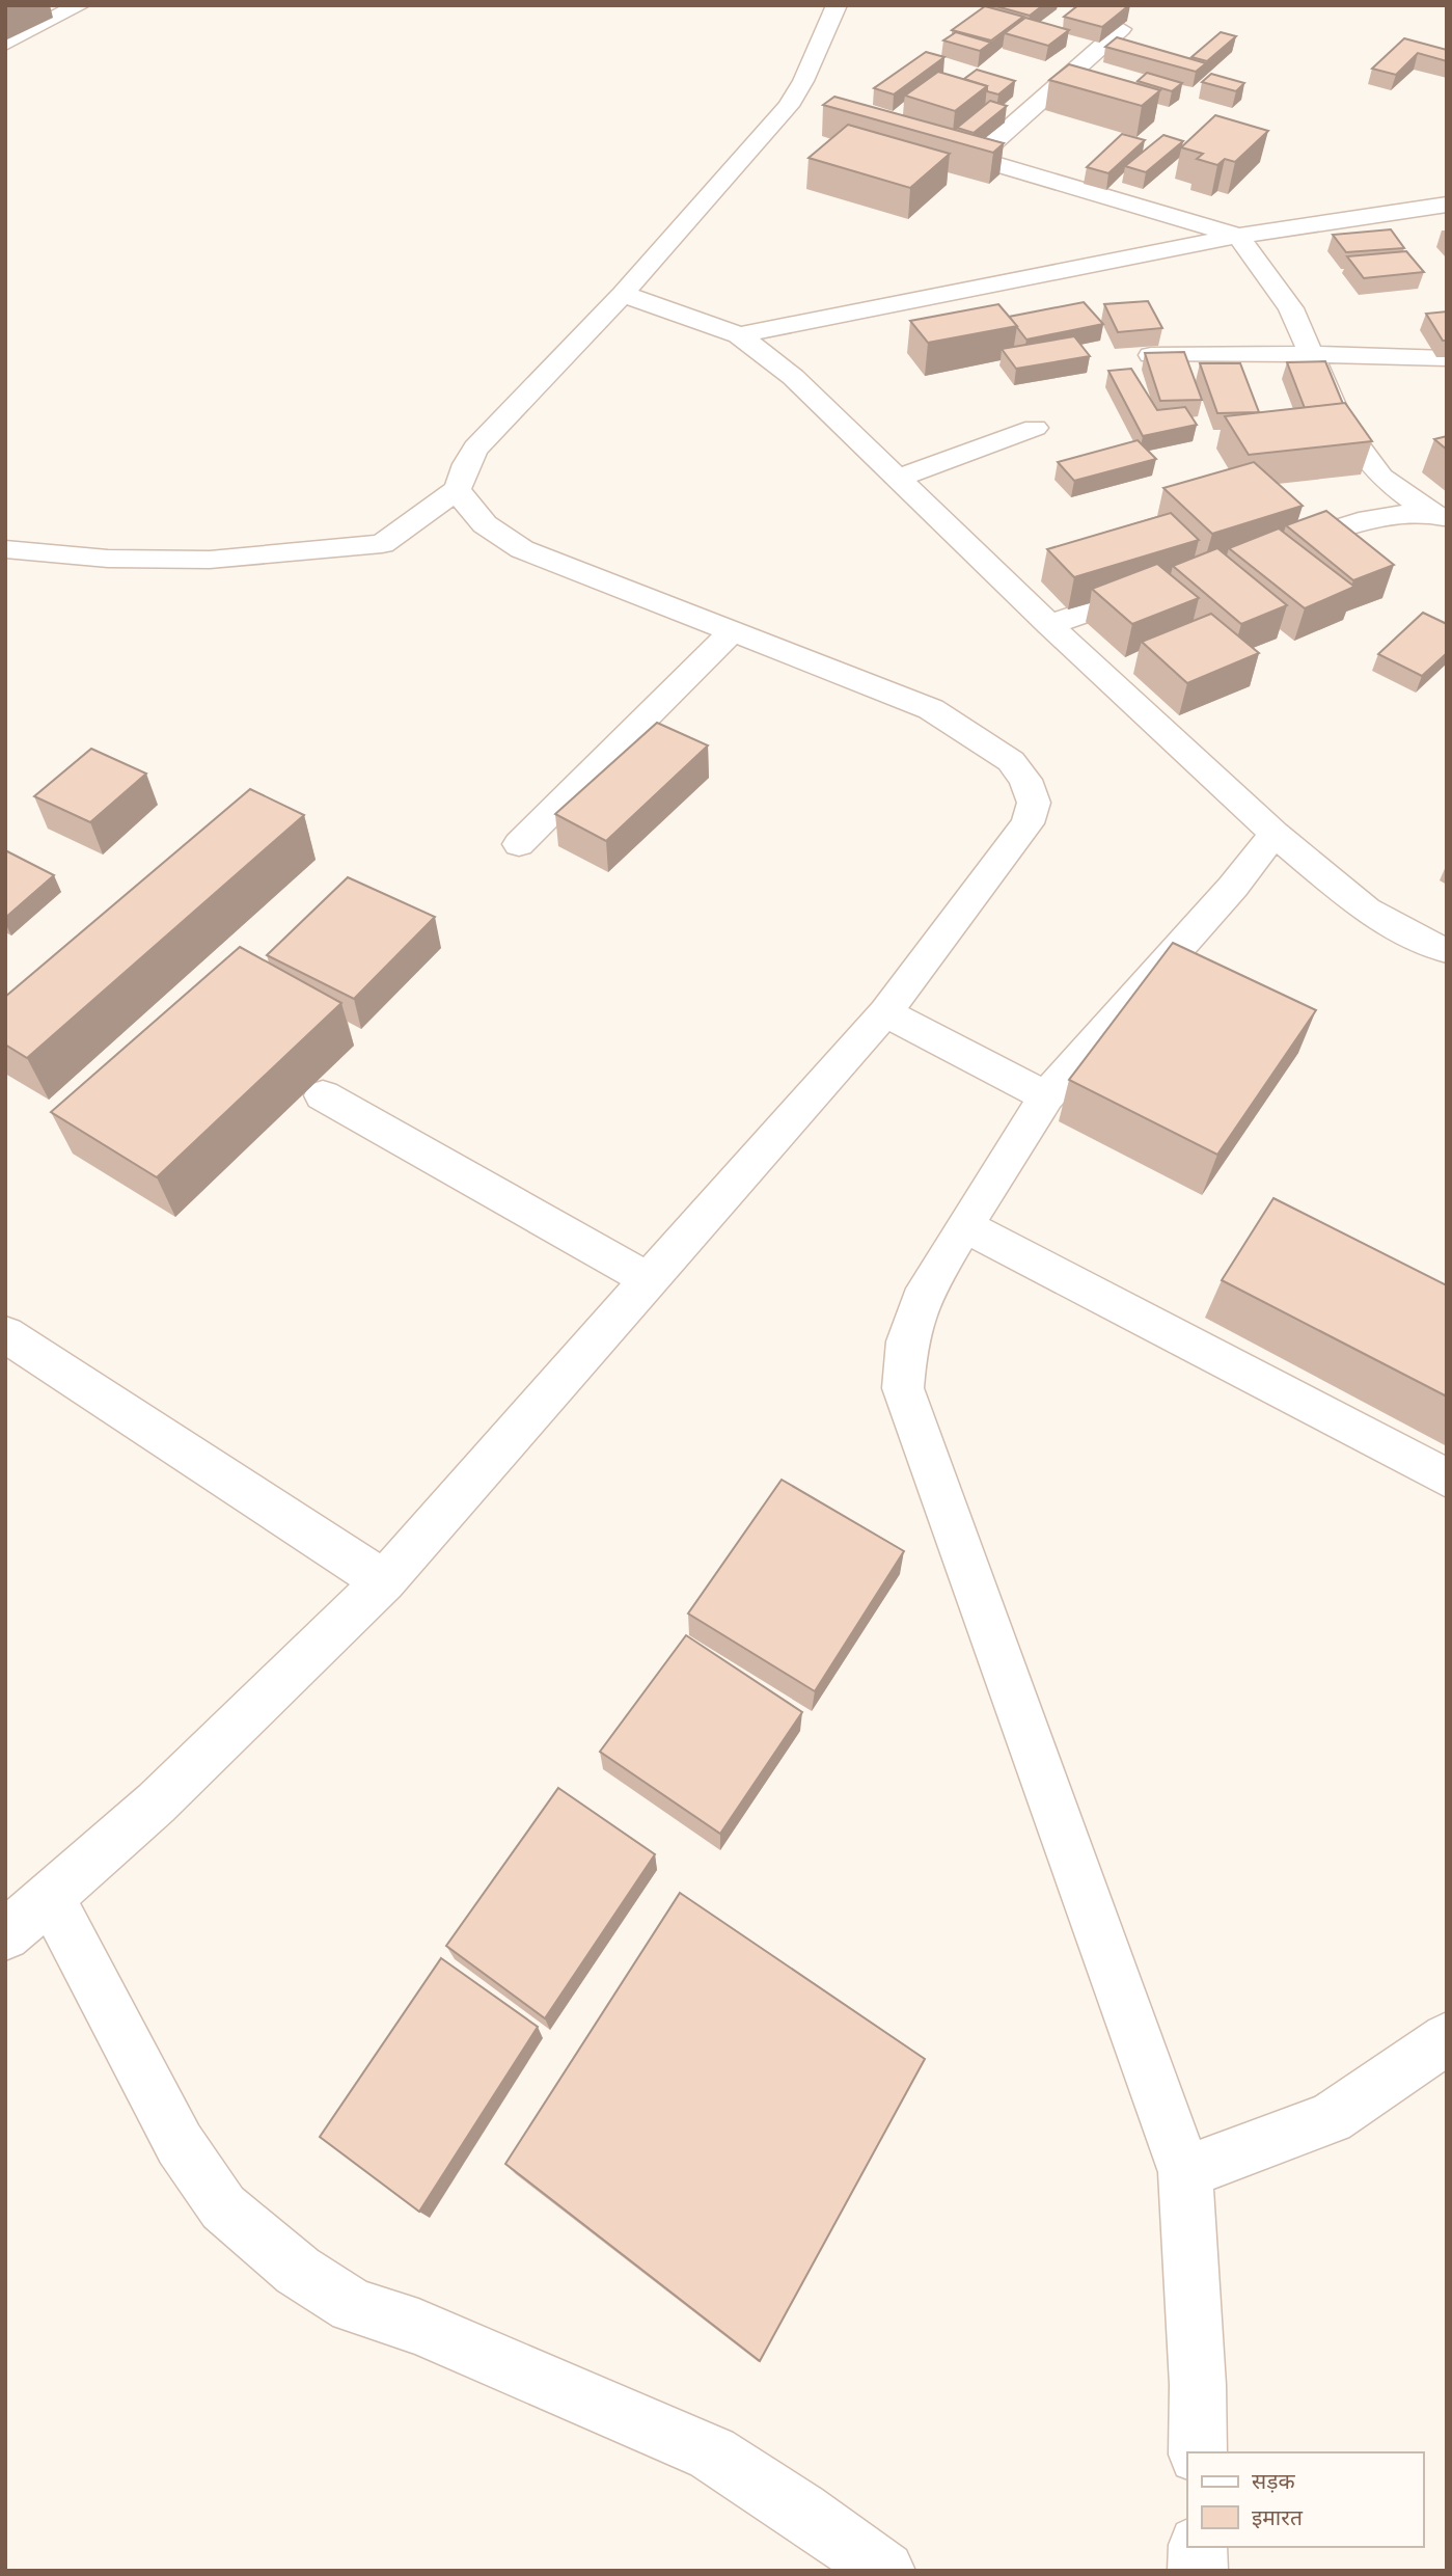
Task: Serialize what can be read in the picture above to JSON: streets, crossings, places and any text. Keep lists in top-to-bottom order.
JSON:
{
  "legend": ["सड़क", "इमारत"]
}
